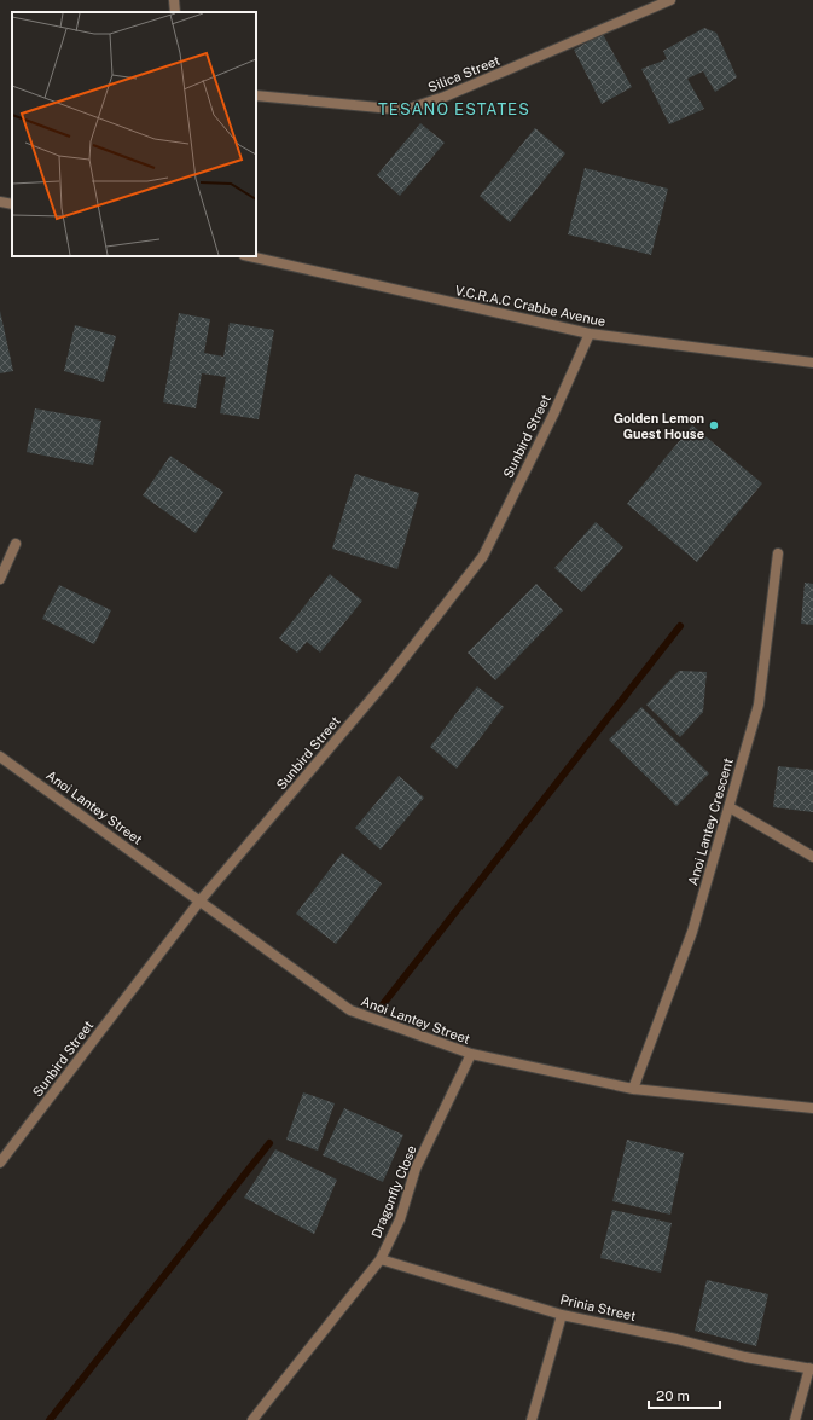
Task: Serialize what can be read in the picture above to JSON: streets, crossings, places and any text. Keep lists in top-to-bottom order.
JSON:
{
  "streets": {
    "street": [
      "Silica Street",
      "V.C.R.A.C Crabbe Avenue",
      "Sunbird Street",
      "Anoi Lantey Street",
      "Anoi Lantey Crescent",
      "Dragonfly Close",
      "Prinia Street"
    ]
  },
  "crossings": [
    ["V.C.R.A.C Crabbe Avenue", "Sunbird Street"],
    ["Sunbird Street", "Anoi Lantey Street"],
    ["Anoi Lantey Street", "Anoi Lantey Crescent"],
    ["Anoi Lantey Street", "Dragonfly Close"],
    ["Dragonfly Close", "Prinia Street"]
  ],
  "districts": ["TESANO ESTATES"],
  "places": ["Golden Lemon Guest House"],
  "scale_bar": "20 m"
}
